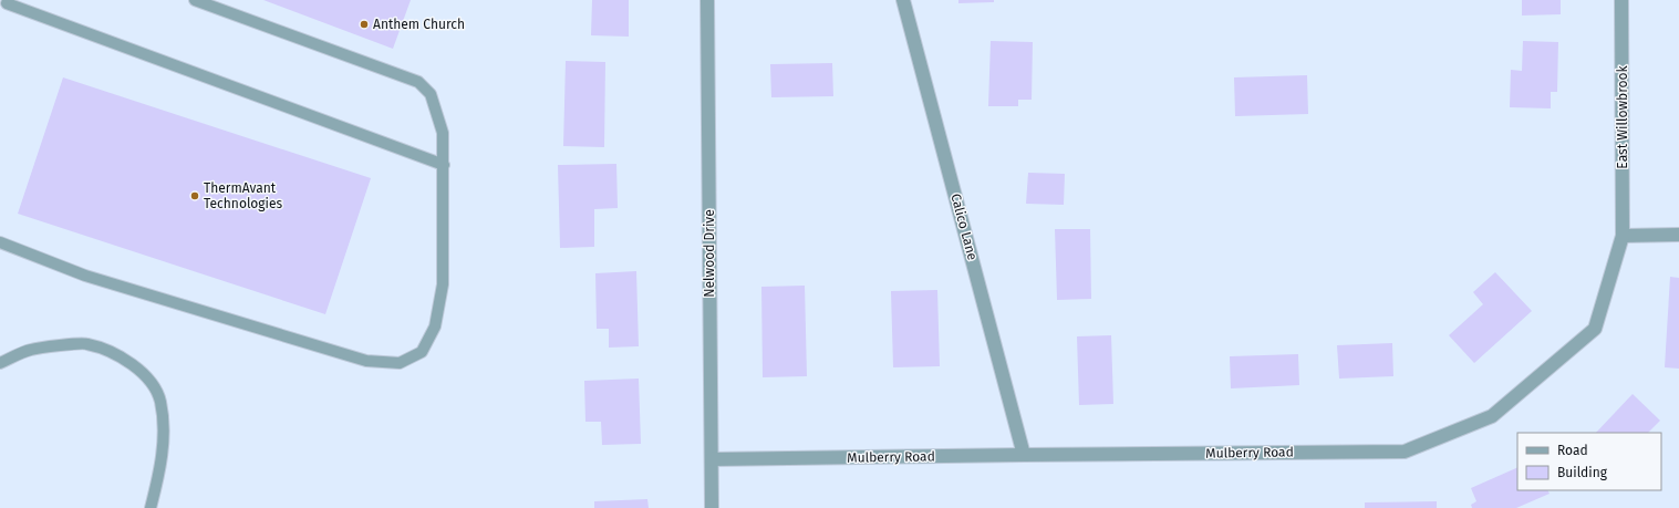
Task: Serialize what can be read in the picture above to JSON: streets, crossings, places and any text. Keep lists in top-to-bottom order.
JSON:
{
  "streets": {
    "street": [
      "East Willowbrook",
      "Calico Lane",
      "Nelwood Drive",
      "Mulberry Road"
    ]
  },
  "crossings": [
    ["East Willowbrook", "Mulberry Road"],
    ["Calico Lane", "Mulberry Road"],
    ["Nelwood Drive", "Mulberry Road"]
  ],
  "places": ["Anthem Church", "ThermAvant Technologies"],
  "legend": ["Road", "Building"]
}
